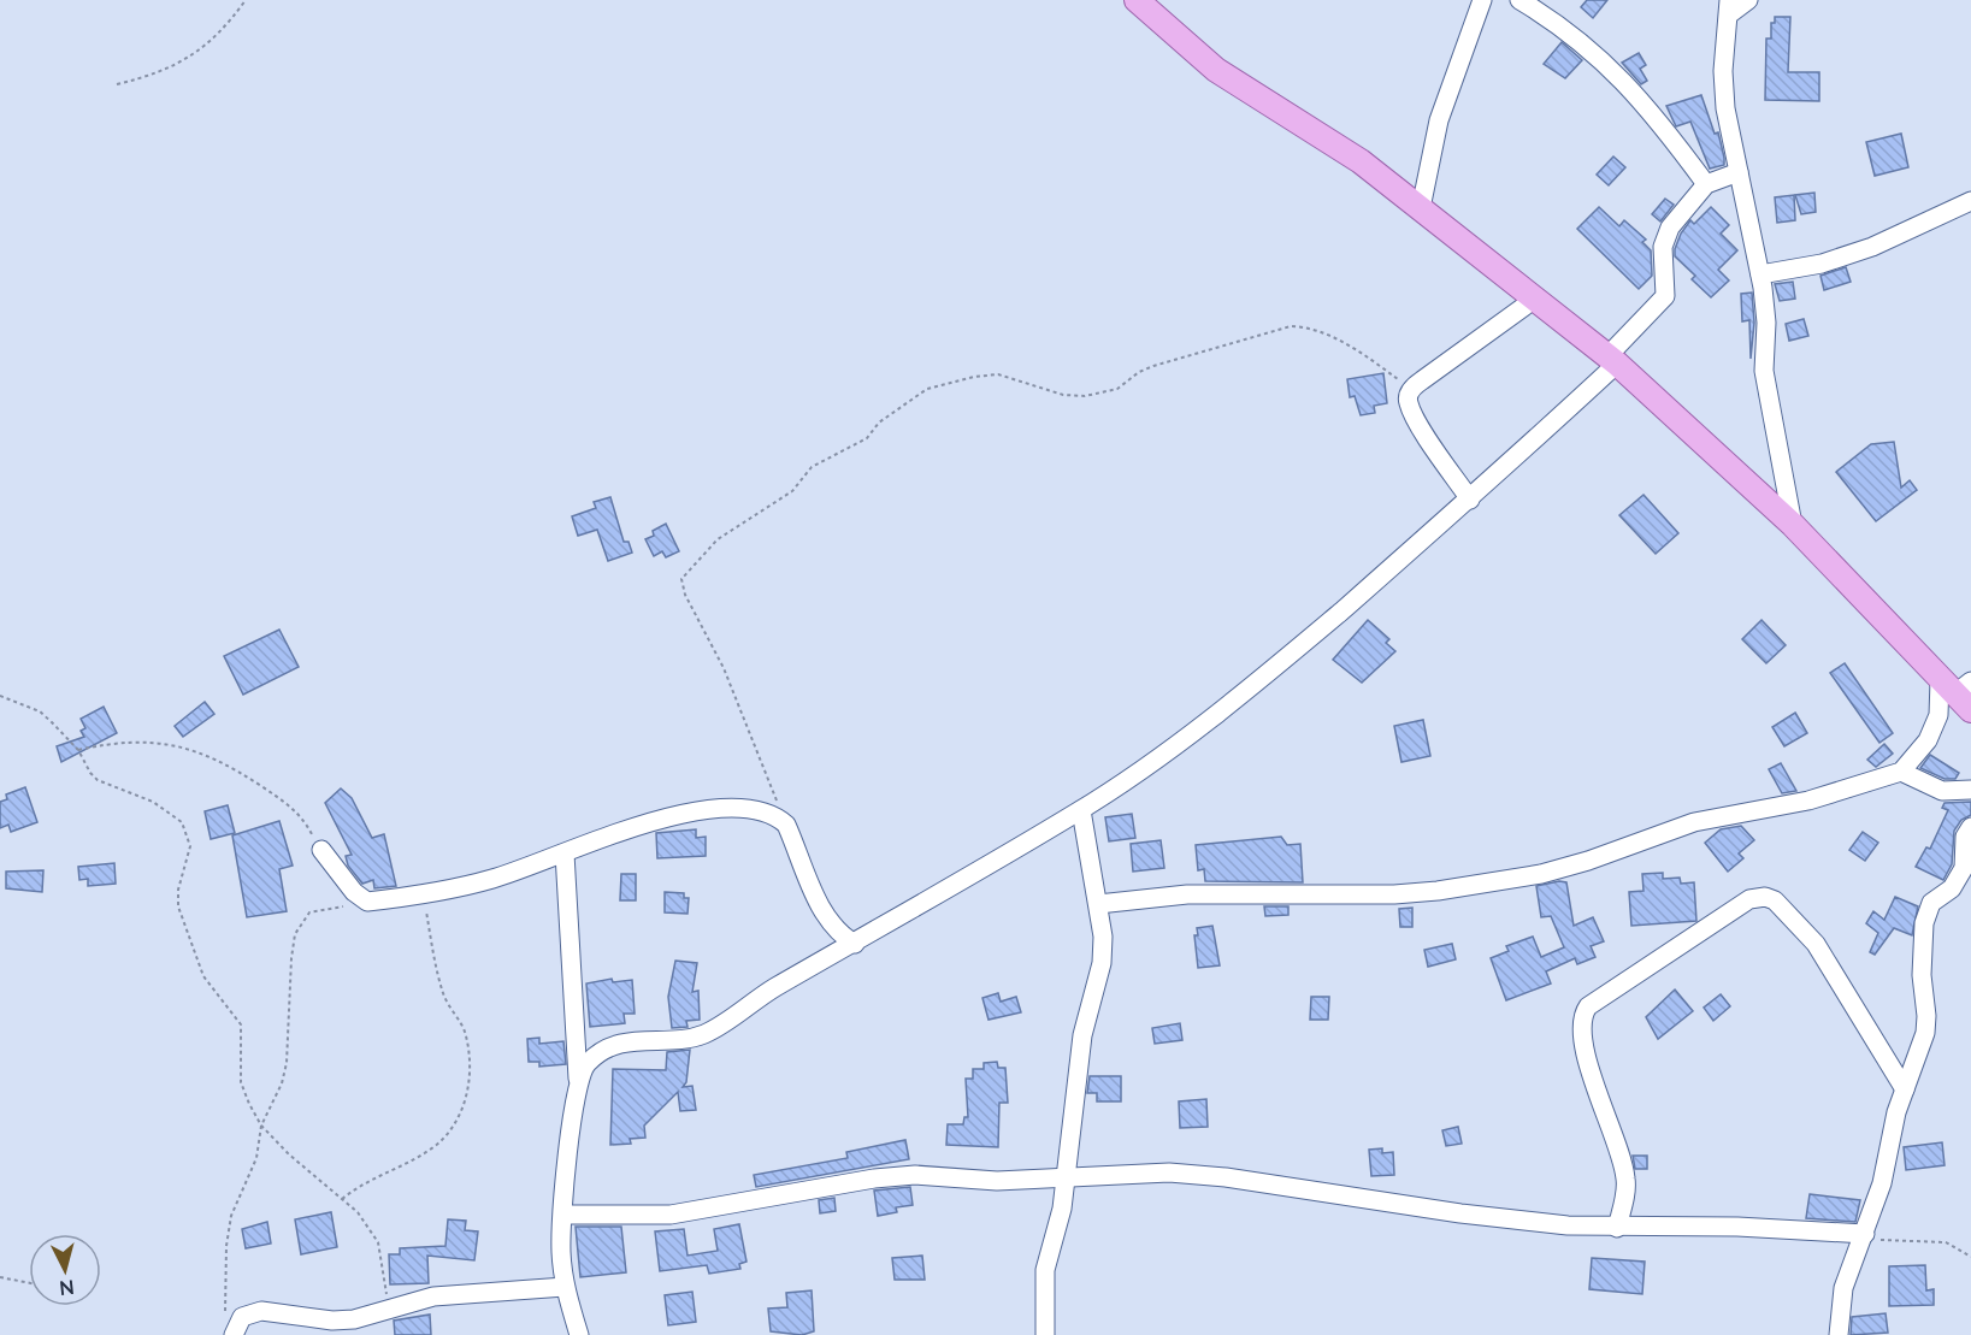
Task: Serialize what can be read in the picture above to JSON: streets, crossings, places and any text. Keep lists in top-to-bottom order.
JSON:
{
  "north": "bottom"
}
